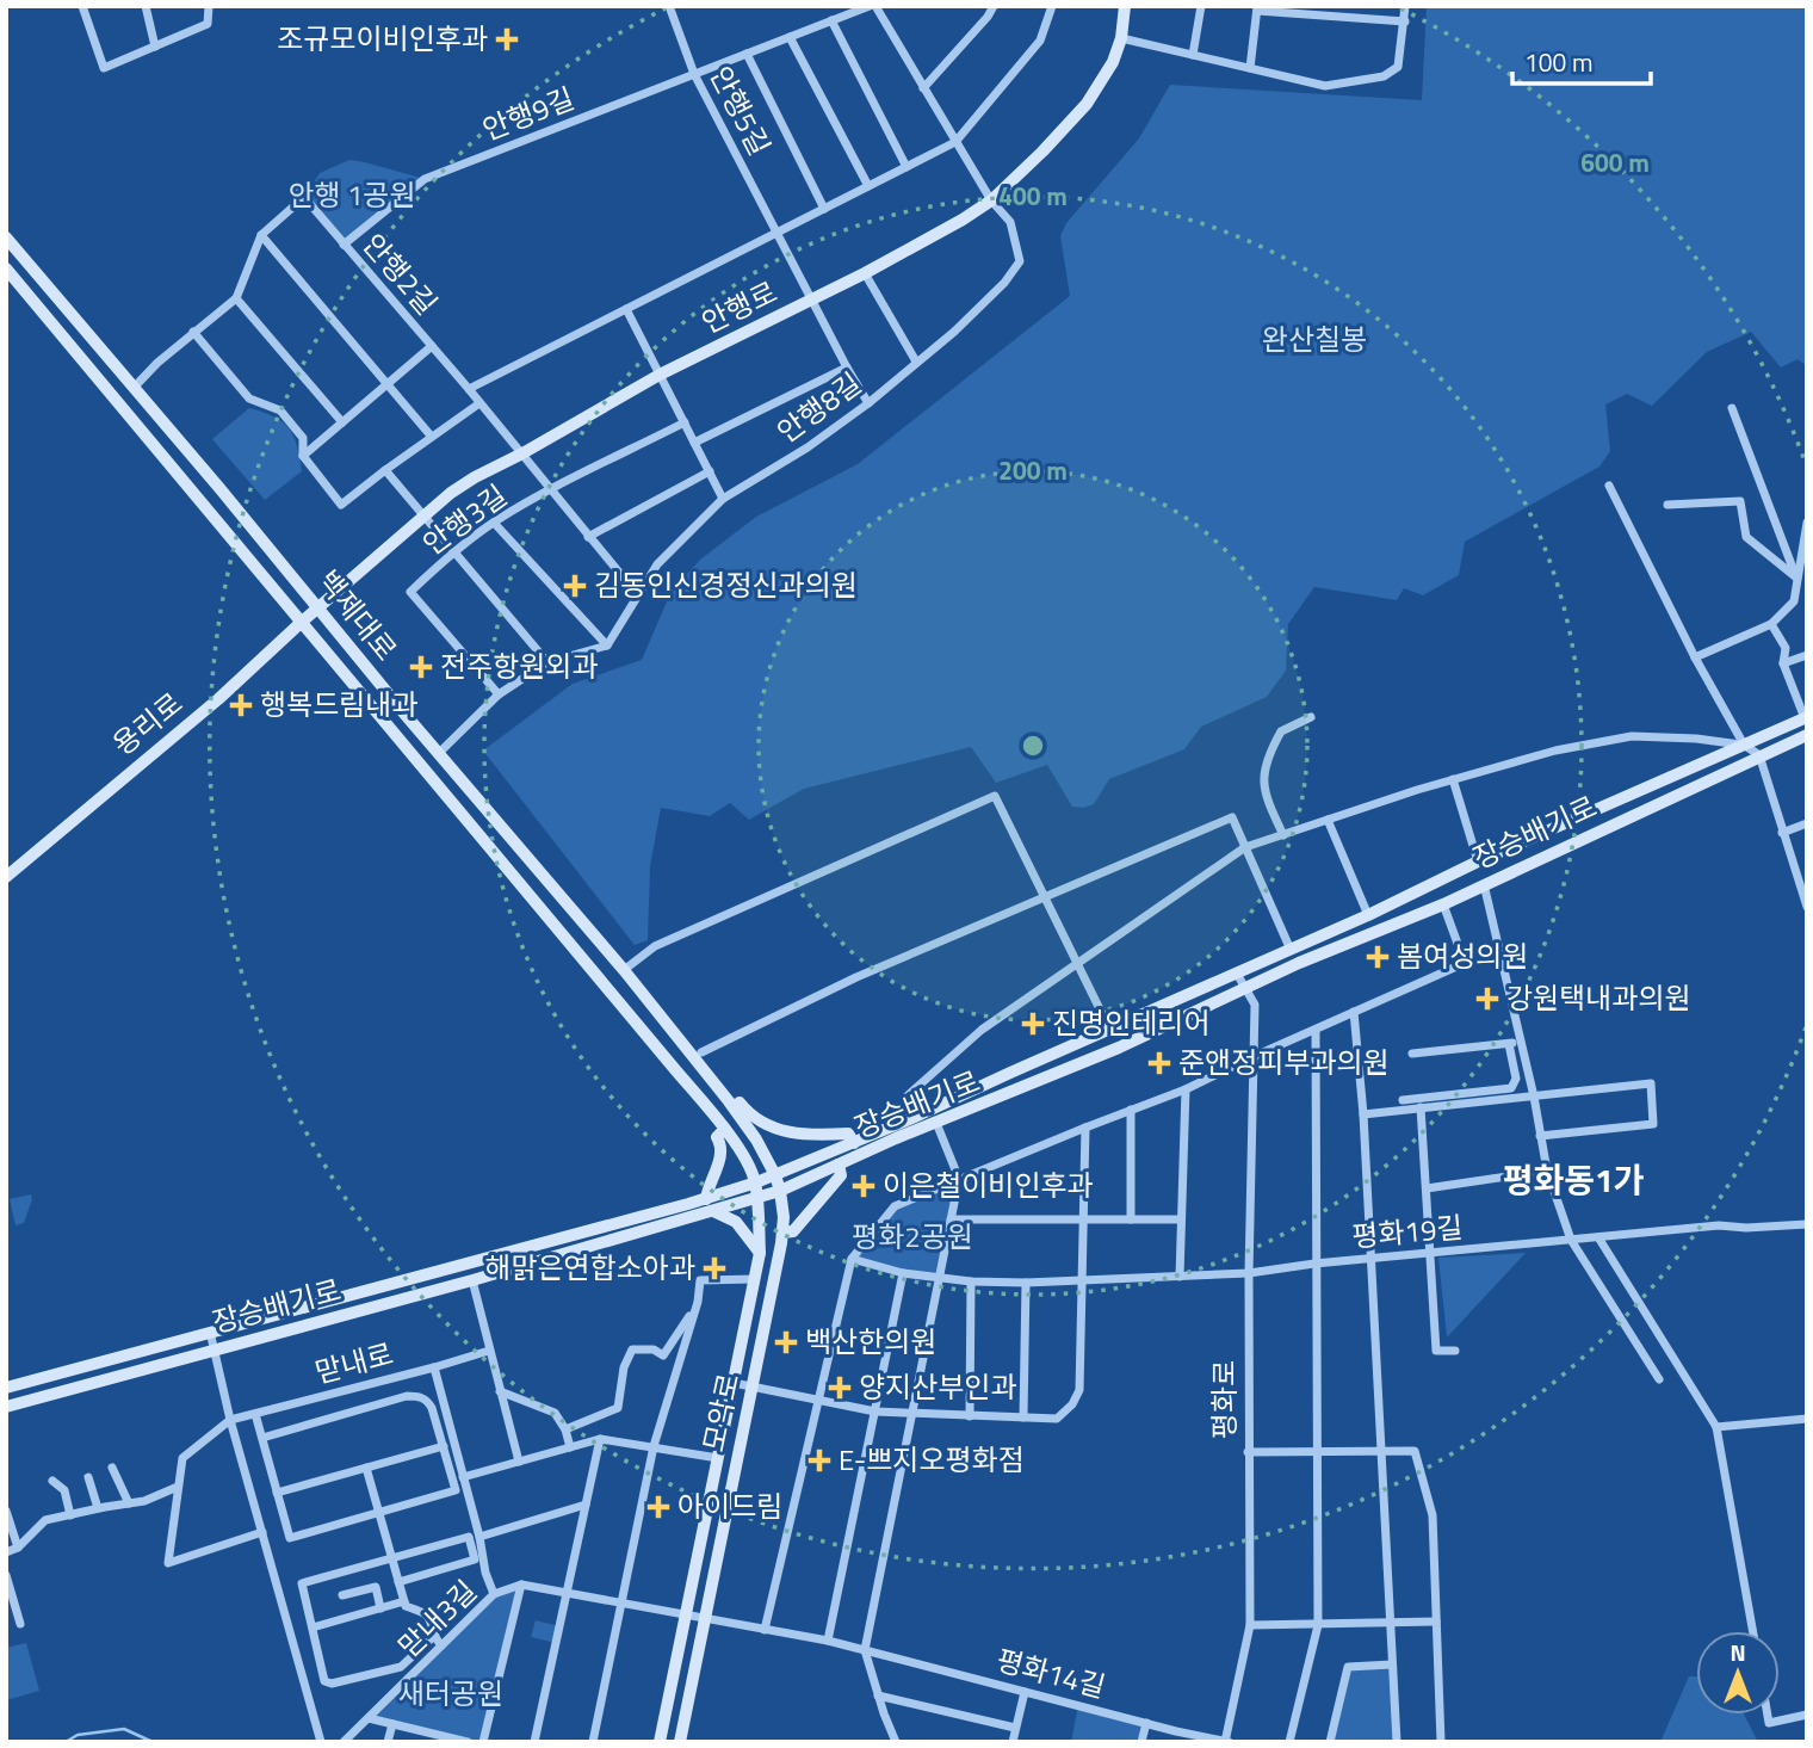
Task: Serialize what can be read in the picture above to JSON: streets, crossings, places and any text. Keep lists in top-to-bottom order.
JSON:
{
  "streets": {
    "street": [
      "안행5길",
      "안행9길",
      "안행2길",
      "안행로",
      "안행8길",
      "안행3길",
      "백제대로",
      "용리로",
      "장승배기로",
      "평화19길",
      "맏내로",
      "평화로",
      "모악로",
      "맏내3길",
      "평화14길"
    ]
  },
  "crossings": [
    ["안행5길", "안행9길"],
    ["안행5길", "안행로"],
    ["안행5길", "안행8길"],
    ["안행9길", "안행2길"],
    ["안행2길", "안행로"],
    ["안행2길", "안행3길"],
    ["안행로", "안행8길"],
    ["안행로", "안행3길"],
    ["안행로", "백제대로"],
    ["안행로", "용리로"],
    ["안행8길", "안행3길"],
    ["백제대로", "용리로"],
    ["백제대로", "장승배기로"],
    ["백제대로", "모악로"],
    ["장승배기로", "평화로"],
    ["장승배기로", "모악로"],
    ["평화19길", "평화로"],
    ["평화로", "평화14길"],
    ["모악로", "맏내3길"],
    ["모악로", "평화14길"],
    ["맏내3길", "평화14길"]
  ],
  "districts": ["평화동1가"],
  "parks": [
    "안행 1공원",
    "완산칠봉",
    "평화2공원",
    "새터공원"
  ],
  "places": {
    "health": [
      "조규모이비인후과",
      "김동인신경정신과의원",
      "전주항원외과",
      "행복드림내과",
      "봄여성의원",
      "강원택내과의원",
      "진명인테리어",
      "준앤정피부과의원",
      "이은철이비인후과",
      "해맑은연합소아과",
      "백산한의원",
      "양지산부인과",
      "E-쁘지오평화점",
      "아이드림"
    ]
  },
  "scale_bar": "100 m",
  "north": "top",
  "rings": ["600 m", "400 m", "200 m"]
}
